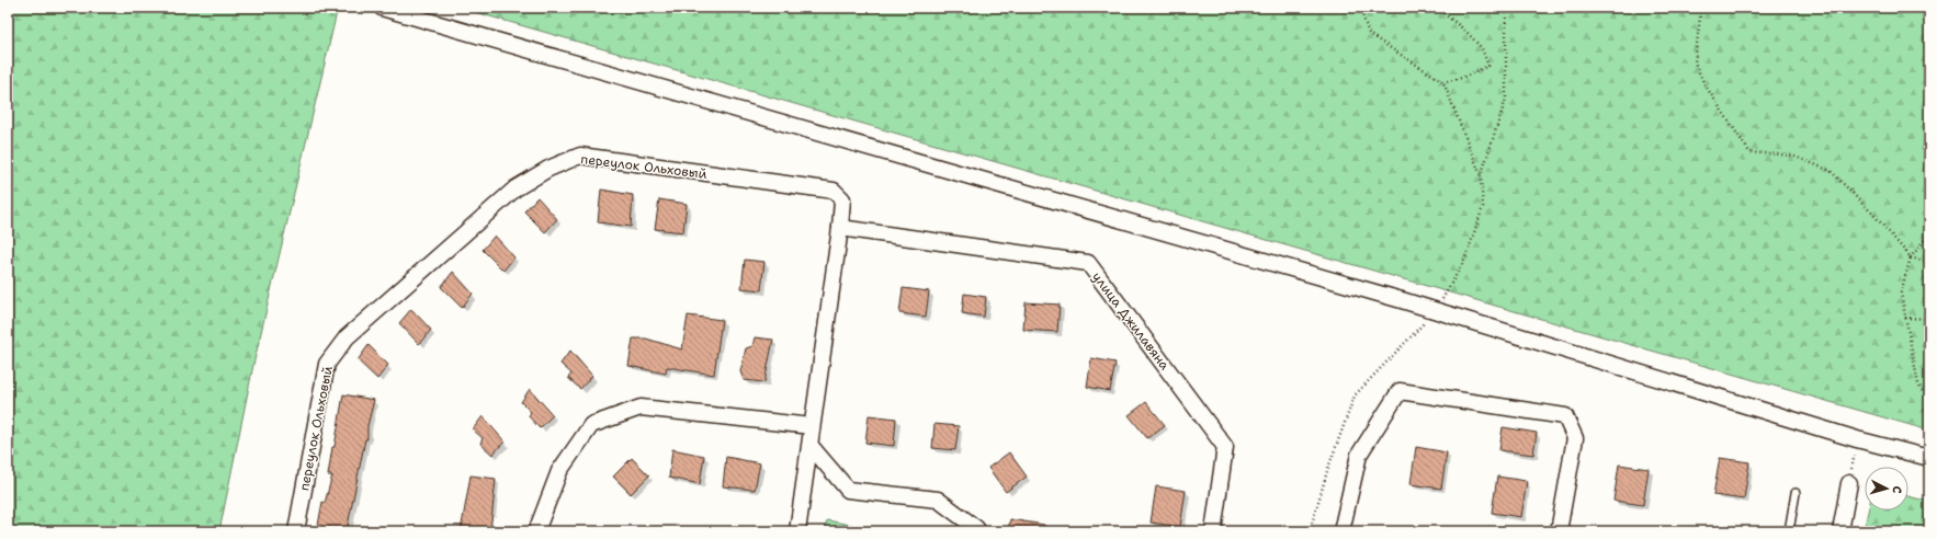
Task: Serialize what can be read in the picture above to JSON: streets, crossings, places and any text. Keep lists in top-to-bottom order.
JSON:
{
  "streets": {
    "street": ["переулок Ольховый", "улица Джилавяна"]
  },
  "crossings": [
    ["переулок Ольховый", "улица Джилавяна"]
  ],
  "north": "right"
}
